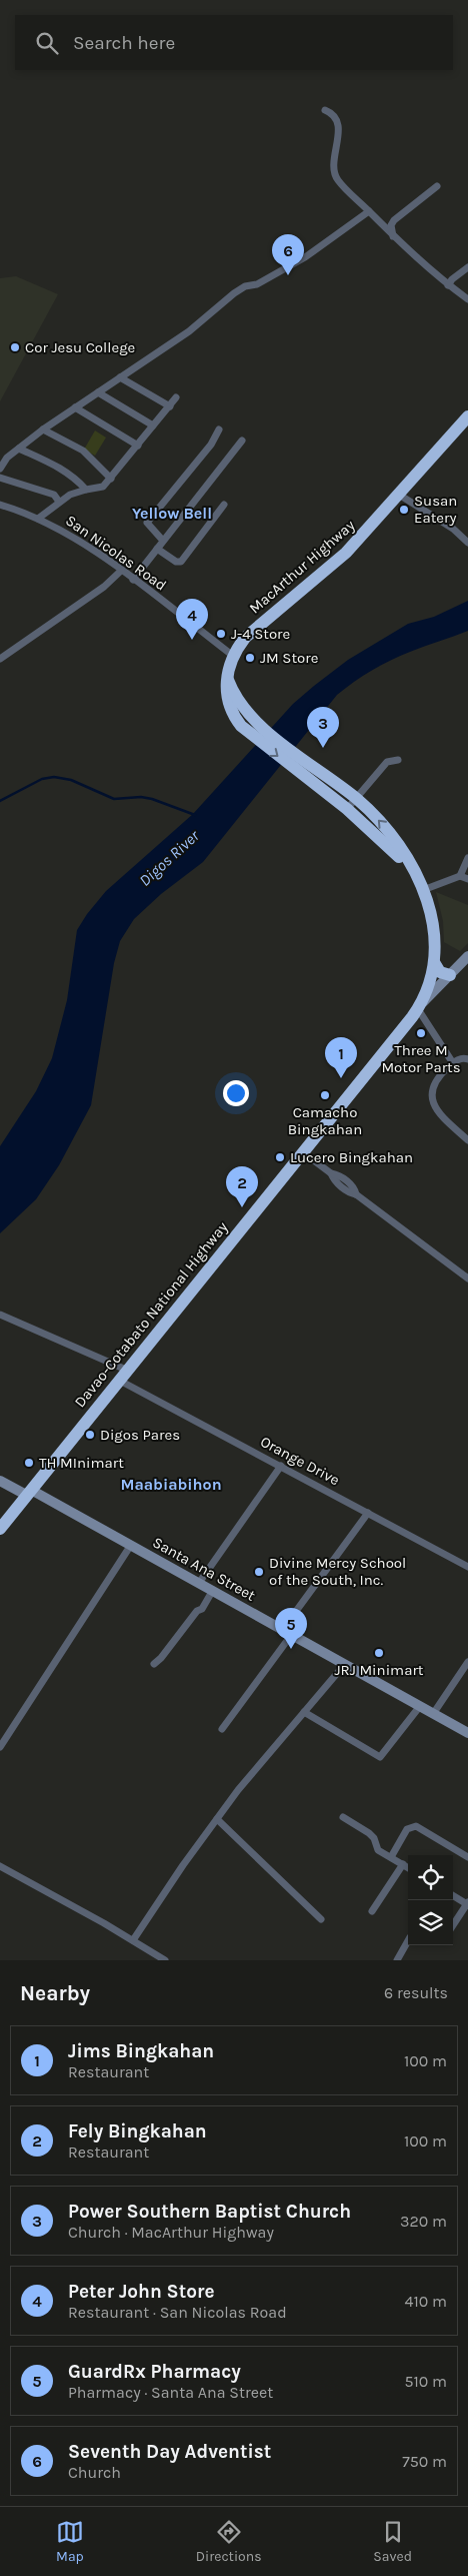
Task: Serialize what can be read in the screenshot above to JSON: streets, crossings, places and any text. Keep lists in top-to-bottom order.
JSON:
{
  "streets": {
    "highway": ["MacArthur Highway", "Davao-Cotabato National Highway"],
    "main road": ["Santa Ana Street"],
    "street": ["San Nicolas Road", "Orange Drive"]
  },
  "crossings": [
    ["San Nicolas Road", "MacArthur Highway"],
    ["MacArthur Highway", "Davao-Cotabato National Highway"],
    ["Davao-Cotabato National Highway", "Orange Drive"],
    ["Davao-Cotabato National Highway", "Santa Ana Street"]
  ],
  "districts": ["Yellow Bell", "Maabiabihon"],
  "water": ["Digos River"],
  "places": [
    "Cor Jesu College",
    "Susan Eatery",
    "J-4 Store",
    "JM Store",
    "Three M Motor Parts",
    "Camacho Bingkahan",
    "Lucero Bingkahan",
    "Digos Pares",
    "TH MInimart",
    "Divine Mercy School of the South, Inc.",
    "JRJ Minimart"
  ],
  "page": {
    "search": "Search here",
    "pins": [
      "6",
      "4",
      "3",
      "1",
      "2",
      "5"
    ],
    "heading": ["Nearby", "6 results"],
    "list": [
      {
        "mark": "1",
        "name": "Jims Bingkahan",
        "note": "Restaurant",
        "value": "100 m"
      },
      {
        "mark": "2",
        "name": "Fely Bingkahan",
        "note": "Restaurant",
        "value": "100 m"
      },
      {
        "mark": "3",
        "name": "Power Southern Baptist Church",
        "note": "Church · MacArthur Highway",
        "value": "320 m"
      },
      {
        "mark": "4",
        "name": "Peter John Store",
        "note": "Restaurant · San Nicolas Road",
        "value": "410 m"
      },
      {
        "mark": "5",
        "name": "GuardRx Pharmacy",
        "note": "Pharmacy · Santa Ana Street",
        "value": "510 m"
      },
      {
        "mark": "6",
        "name": "Seventh Day Adventist",
        "note": "Church",
        "value": "750 m"
      }
    ],
    "nav": ["Map", "Directions", "Saved"]
  }
}
